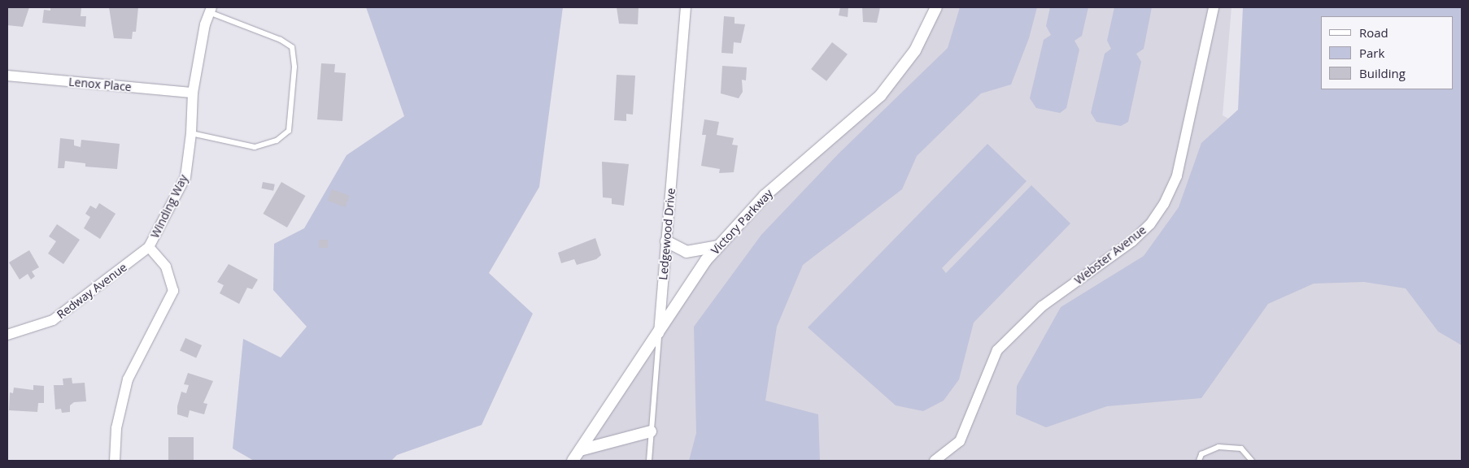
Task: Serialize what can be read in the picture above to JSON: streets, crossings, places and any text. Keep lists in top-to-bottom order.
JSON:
{
  "streets": {
    "street": [
      "Lenox Place",
      "Winding Way",
      "Victory Parkway",
      "Ledgewood Drive",
      "Webster Avenue",
      "Redway Avenue"
    ]
  },
  "crossings": [
    ["Lenox Place", "Winding Way"],
    ["Winding Way", "Redway Avenue"],
    ["Victory Parkway", "Ledgewood Drive"]
  ],
  "legend": ["Road", "Park", "Building"]
}
